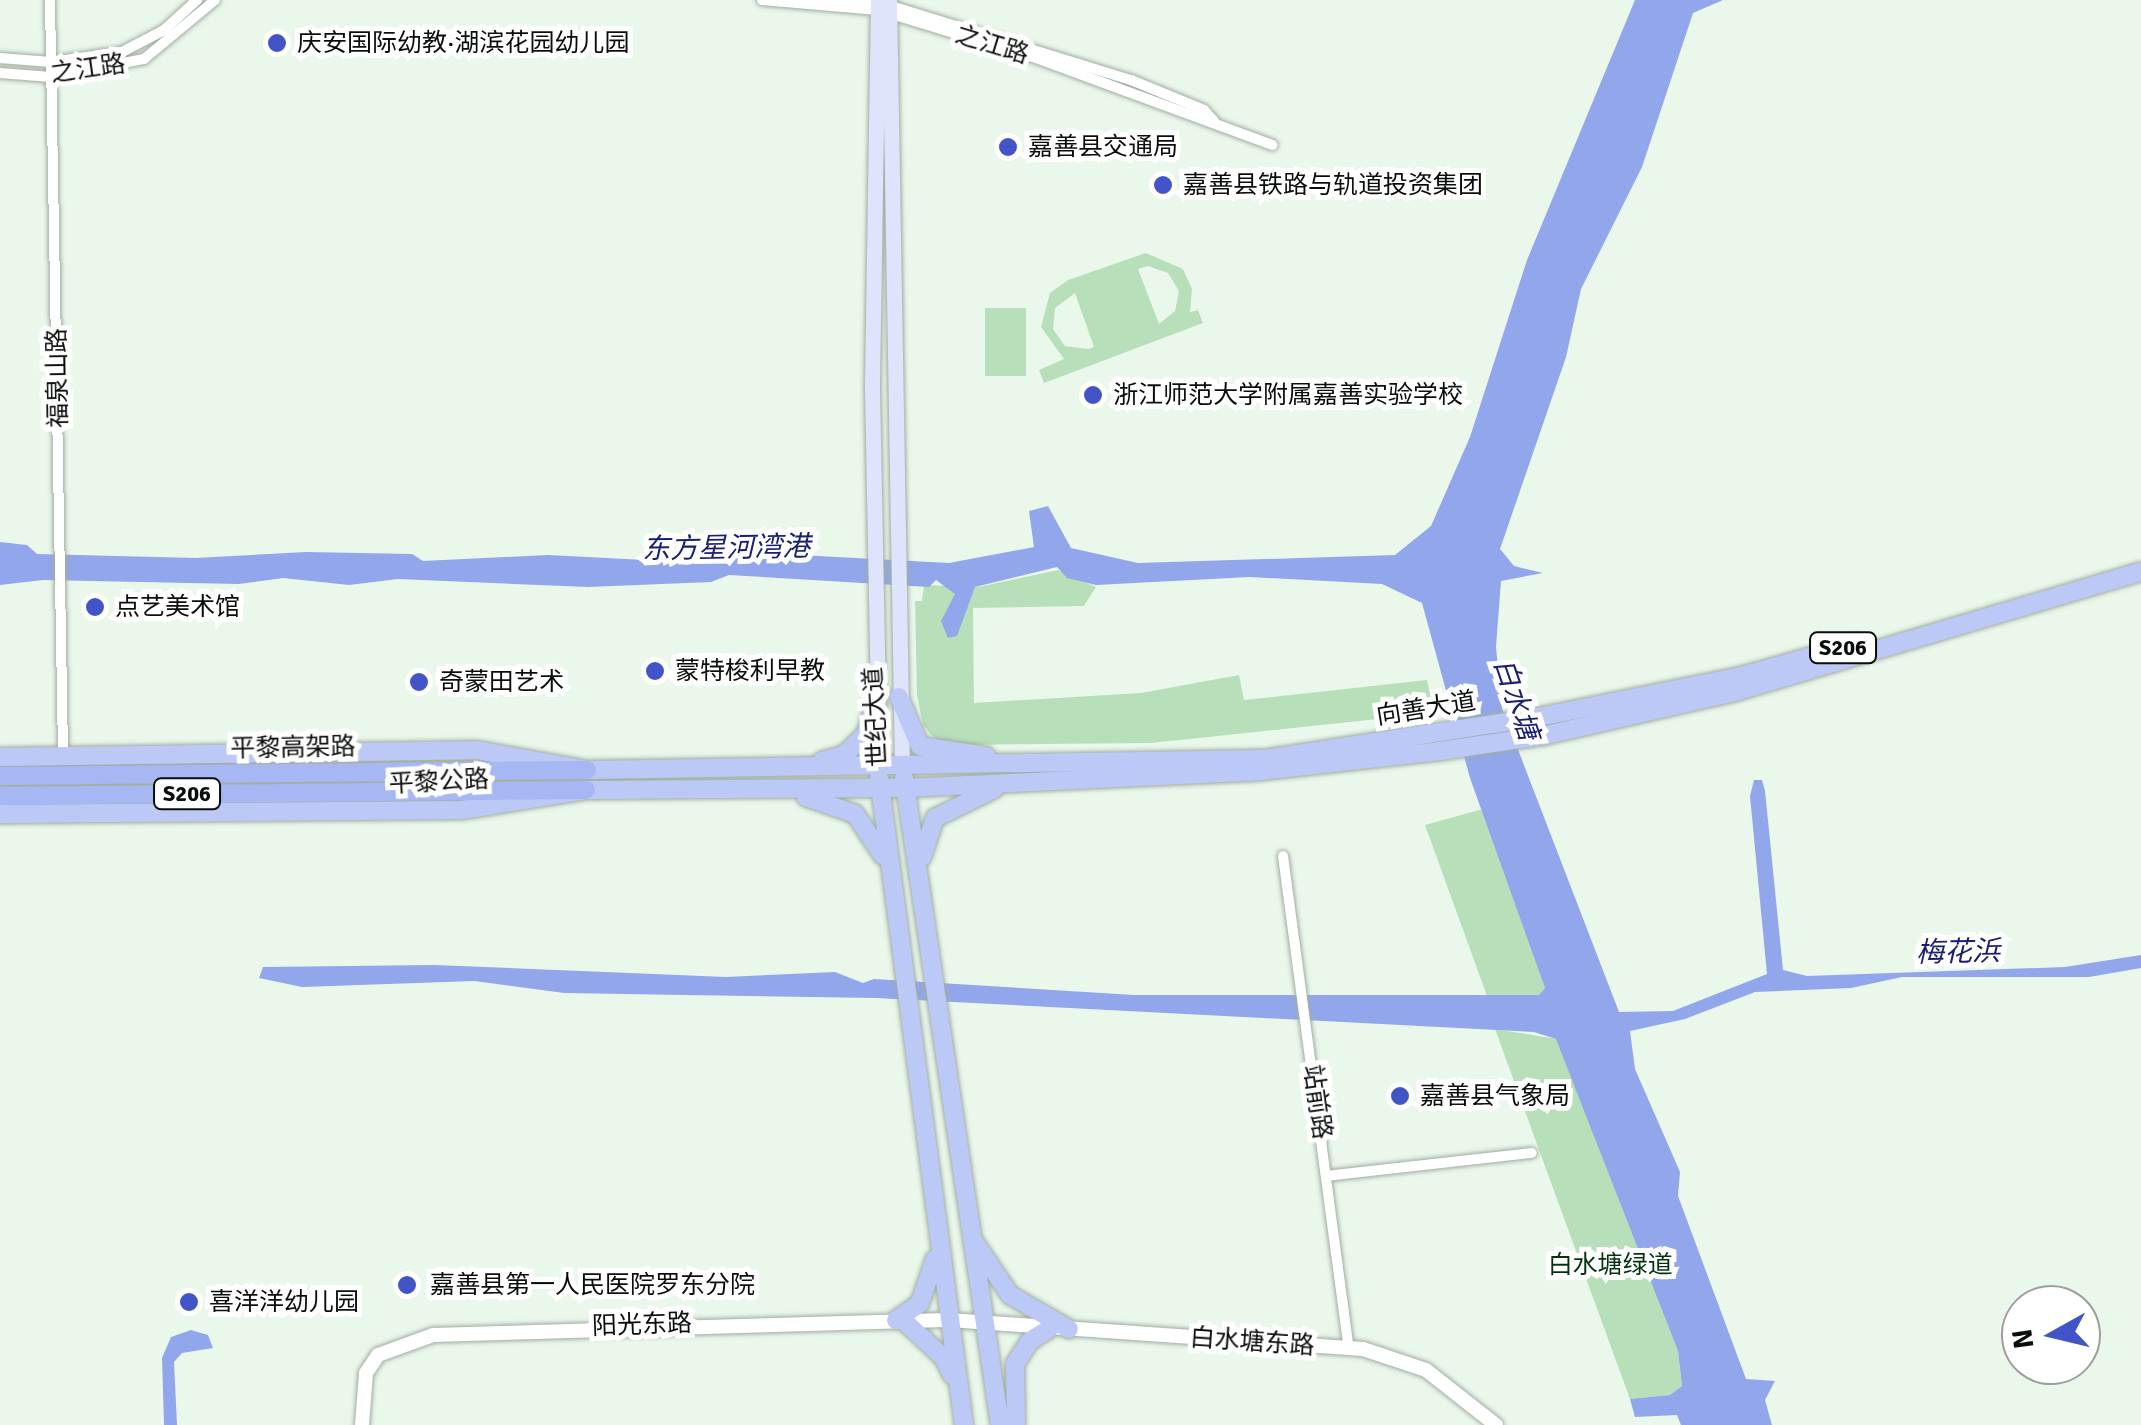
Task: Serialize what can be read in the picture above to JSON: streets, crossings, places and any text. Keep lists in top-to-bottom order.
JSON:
{
  "streets": {
    "highway": ["S206", "平黎高架路"],
    "main road": ["向善大道", "世纪大道", "平黎公路"],
    "street": [
      "之江路",
      "福泉山路",
      "站前路",
      "阳光东路",
      "白水塘东路"
    ]
  },
  "crossings": [
    ["之江路", "福泉山路"],
    ["之江路", "世纪大道"],
    ["福泉山路", "平黎公路"],
    ["向善大道", "世纪大道"],
    ["向善大道", "平黎公路"],
    ["世纪大道", "平黎公路"],
    ["世纪大道", "阳光东路"],
    ["世纪大道", "白水塘东路"],
    ["平黎高架路", "平黎公路"],
    ["站前路", "白水塘东路"],
    ["阳光东路", "白水塘东路"]
  ],
  "water": ["东方星河湾港", "白水塘", "梅花浜"],
  "parks": ["白水塘绿道"],
  "places": [
    "庆安国际幼教·湖滨花园幼儿园",
    "嘉善县交通局",
    "嘉善县铁路与轨道投资集团",
    "浙江师范大学附属嘉善实验学校",
    "点艺美术馆",
    "蒙特梭利早教",
    "奇蒙田艺术",
    "嘉善县气象局",
    "嘉善县第一人民医院罗东分院",
    "喜洋洋幼儿园"
  ],
  "north": "left"
}
